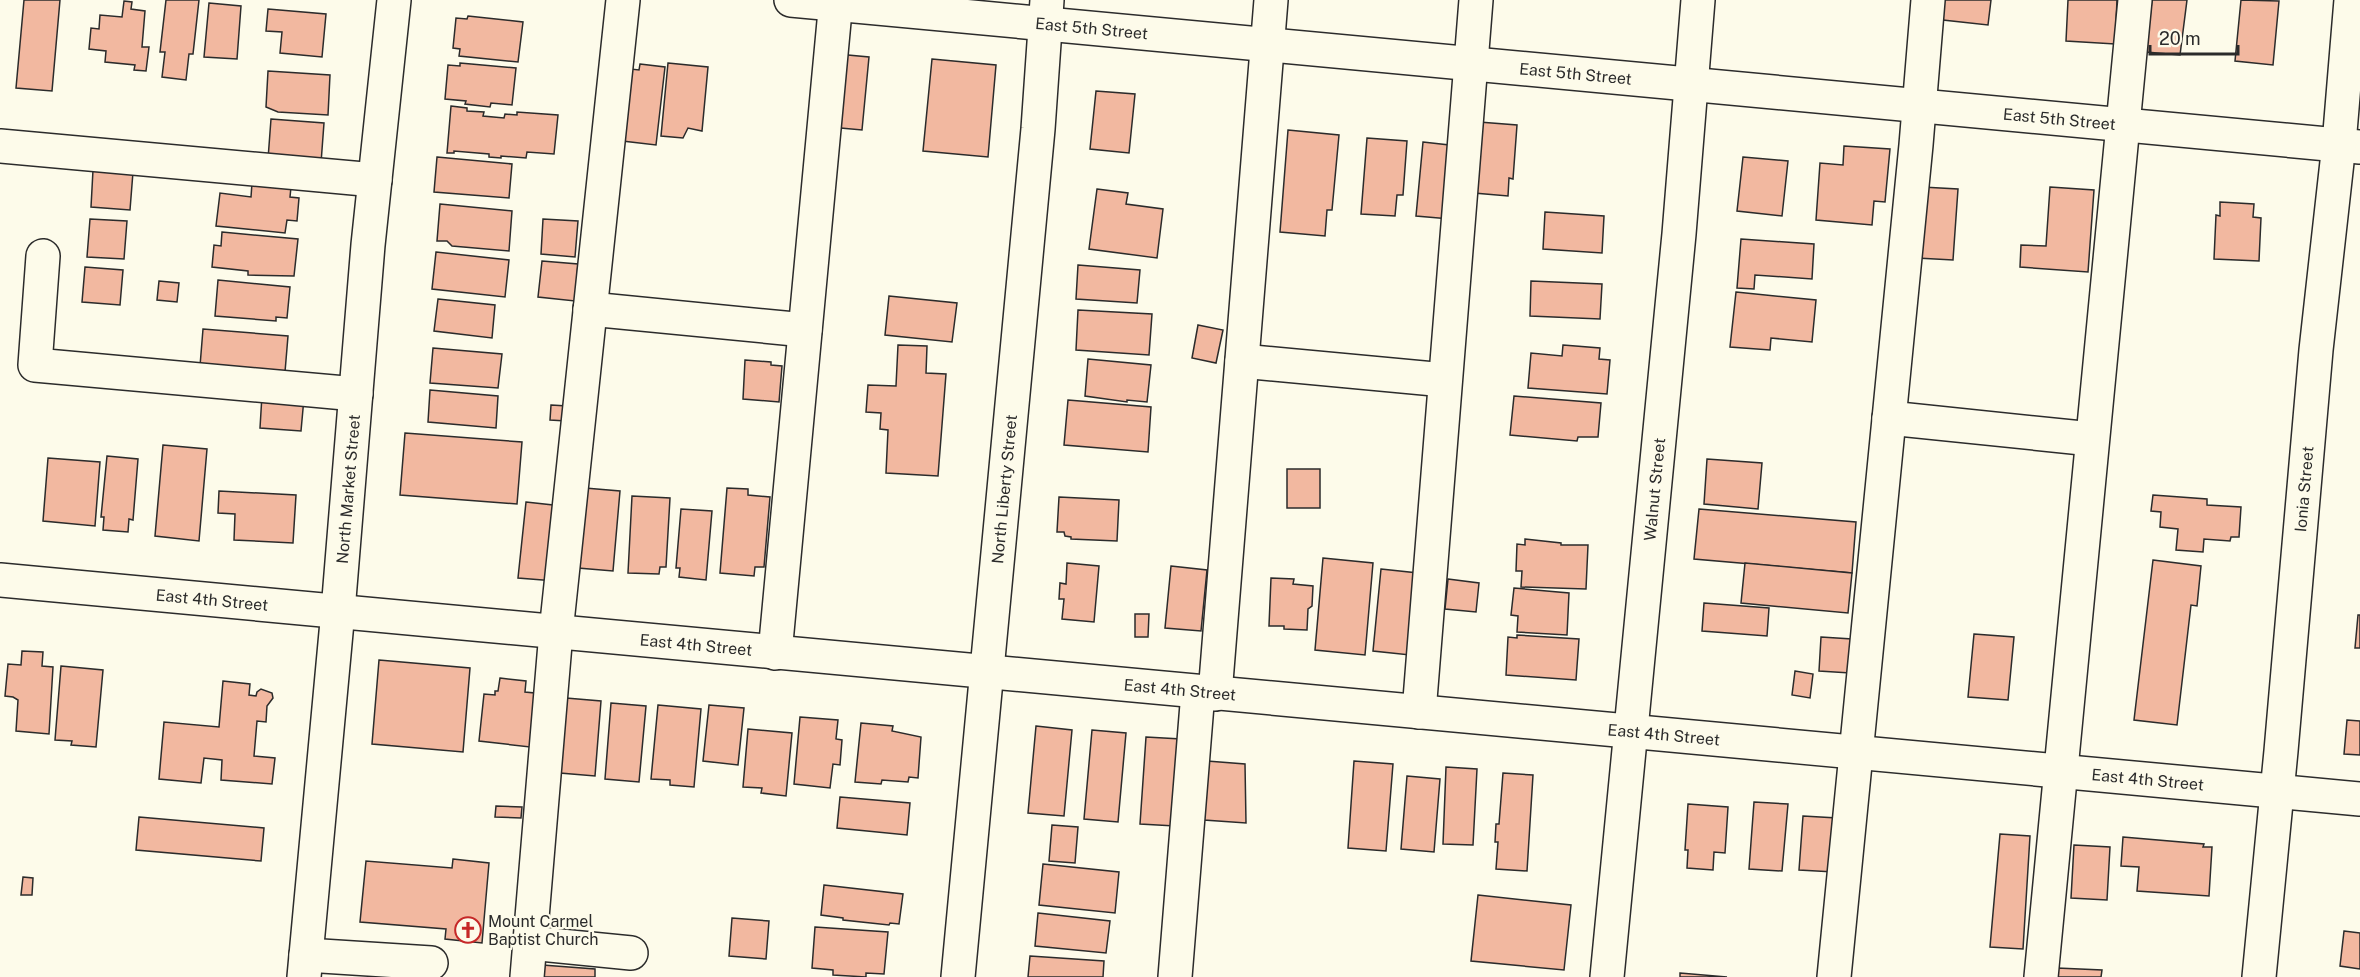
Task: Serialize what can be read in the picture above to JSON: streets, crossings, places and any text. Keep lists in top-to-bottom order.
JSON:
{
  "streets": {
    "street": [
      "East 5th Street",
      "North Market Street",
      "Ionia Street",
      "North Liberty Street",
      "Walnut Street",
      "East 4th Street"
    ]
  },
  "crossings": [
    ["East 5th Street", "Ionia Street"],
    ["East 5th Street", "North Liberty Street"],
    ["East 5th Street", "Walnut Street"],
    ["North Market Street", "East 4th Street"],
    ["Ionia Street", "East 4th Street"],
    ["North Liberty Street", "East 4th Street"],
    ["Walnut Street", "East 4th Street"]
  ],
  "places": {
    "church": ["Mount Carmel Baptist Church"]
  },
  "scale_bar": "20 m"
}
